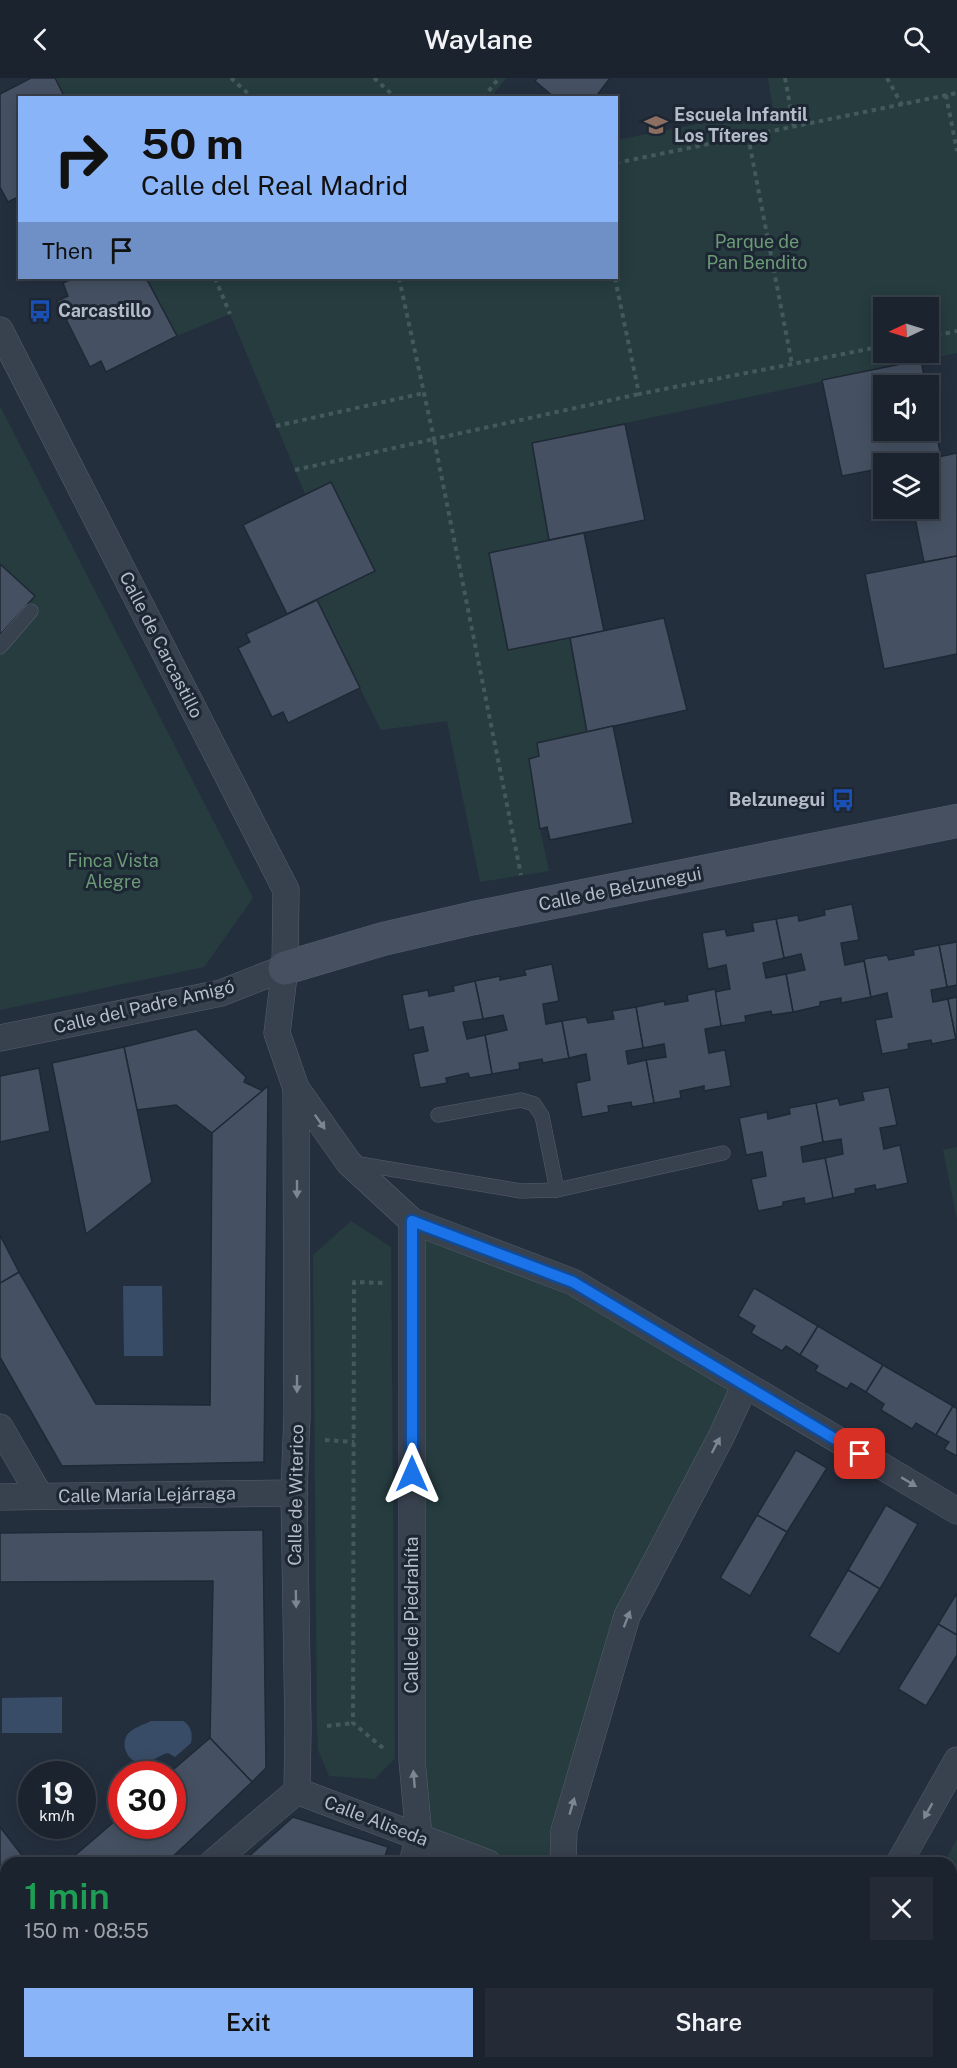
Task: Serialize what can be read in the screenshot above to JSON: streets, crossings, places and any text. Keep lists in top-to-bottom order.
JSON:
{
  "streets": {
    "street": [
      "Calle de Carcastillo",
      "Calle de Belzunegui",
      "Calle del Padre Amigó",
      "Calle María Lejárraga",
      "Calle de Witerico",
      "Calle de Piedrahíta",
      "Calle Aliseda"
    ]
  },
  "crossings": [
    ["Calle de Carcastillo", "Calle de Belzunegui"],
    ["Calle de Carcastillo", "Calle del Padre Amigó"],
    ["Calle de Carcastillo", "Calle de Witerico"],
    ["Calle de Belzunegui", "Calle del Padre Amigó"],
    ["Calle María Lejárraga", "Calle de Witerico"],
    ["Calle de Witerico", "Calle Aliseda"],
    ["Calle de Piedrahíta", "Calle Aliseda"]
  ],
  "one_way": ["Calle de Witerico"],
  "parks": ["Parque de Pan Bendito", "Finca Vista Alegre"],
  "places": {
    "school or university": ["Escuela Infantil Los Títeres"],
    "bus stop": ["Carcastillo", "Belzunegui"]
  },
  "north": "left",
  "page": {
    "header": "Waylane",
    "turn": ["50 m", "Calle del Real Madrid"],
    "then": "Then",
    "speed": "19 km/h",
    "limit": "30",
    "heading": ["1 min", "150 m · 08:55"],
    "buttons": ["Exit", "Share"]
  }
}
